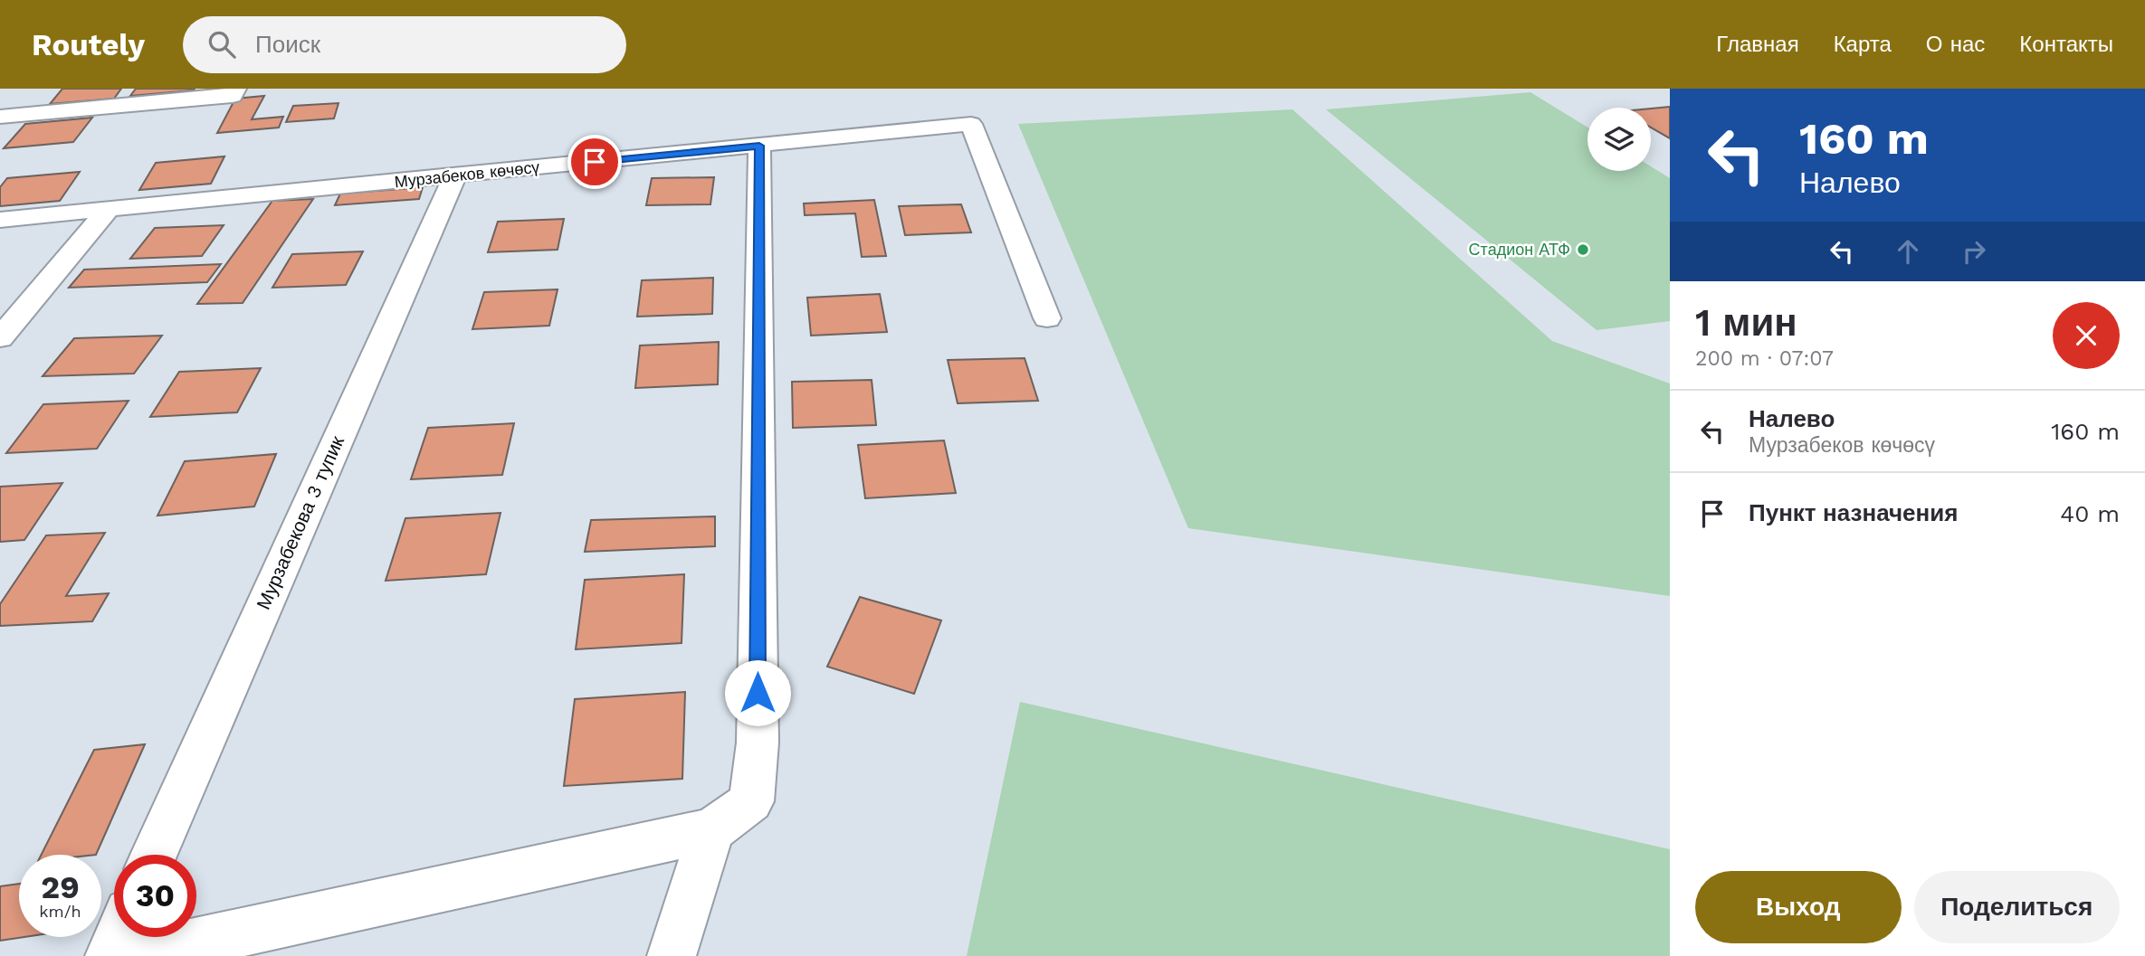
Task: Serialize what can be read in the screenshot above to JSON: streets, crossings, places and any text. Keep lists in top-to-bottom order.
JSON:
{
  "streets": {
    "street": ["Мурзабеков көчөсү", "Мурзабекова 3 тупик"]
  },
  "crossings": [
    ["Мурзабеков көчөсү", "Мурзабекова 3 тупик"]
  ],
  "places": ["Стадион АТФ"],
  "page": {
    "header": "Routely",
    "search": "Поиск",
    "nav": [
      "Главная",
      "Карта",
      "О нас",
      "Контакты"
    ],
    "turn": ["160 m", "Налево"],
    "heading": ["1 мин", "200 m · 07:07"],
    "list": [
      {
        "name": "Налево",
        "note": "Мурзабеков көчөсү",
        "value": "160 m"
      },
      {
        "name": "Пункт назначения",
        "value": "40 m"
      }
    ],
    "speed": "29 km/h",
    "limit": "30",
    "buttons": ["Выход", "Поделиться"]
  }
}
